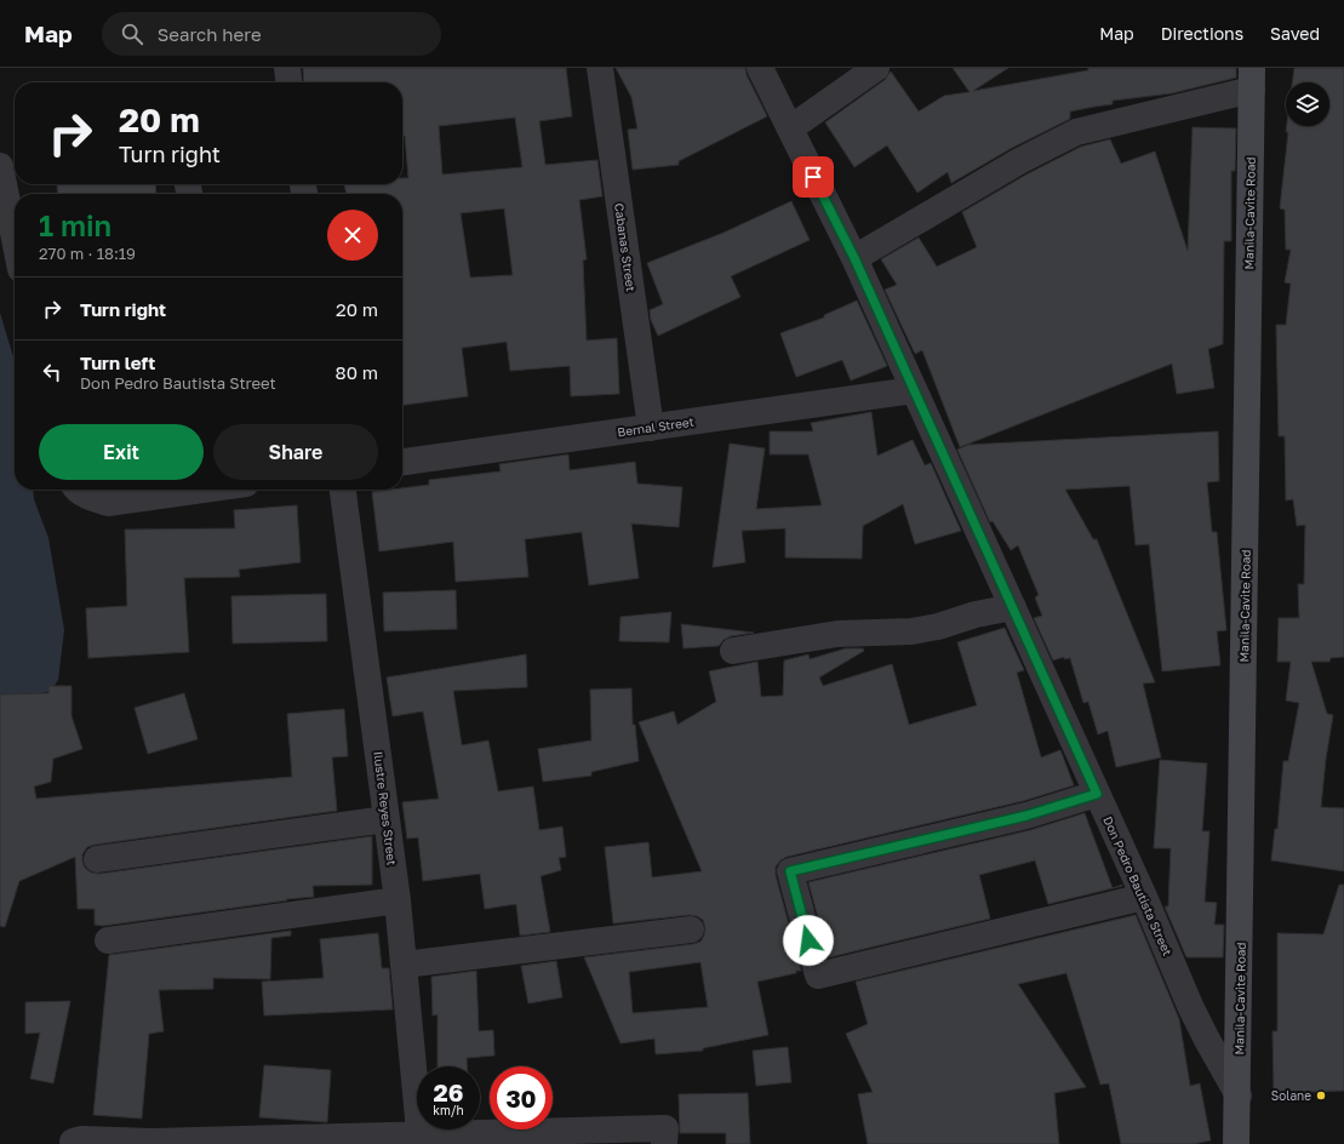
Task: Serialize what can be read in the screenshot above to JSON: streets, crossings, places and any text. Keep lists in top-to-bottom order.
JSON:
{
  "streets": {
    "main road": ["Manila-Cavite Road"],
    "street": [
      "Cabanas Street",
      "Bernal Street",
      "Ilustre Reyes Street",
      "Don Pedro Bautista Street"
    ]
  },
  "crossings": [
    ["Manila-Cavite Road", "Don Pedro Bautista Street"],
    ["Cabanas Street", "Bernal Street"],
    ["Bernal Street", "Don Pedro Bautista Street"]
  ],
  "places": ["Solane"],
  "page": {
    "header": "Map",
    "search": "Search here",
    "nav": ["Map", "Directions", "Saved"],
    "turn": ["20 m", "Turn right"],
    "heading": ["1 min", "270 m · 18:19"],
    "list": [
      {
        "name": "Turn right",
        "value": "20 m"
      },
      {
        "name": "Turn left",
        "note": "Don Pedro Bautista Street",
        "value": "80 m"
      }
    ],
    "buttons": ["Exit", "Share"],
    "speed": "26 km/h",
    "limit": "30"
  }
}
